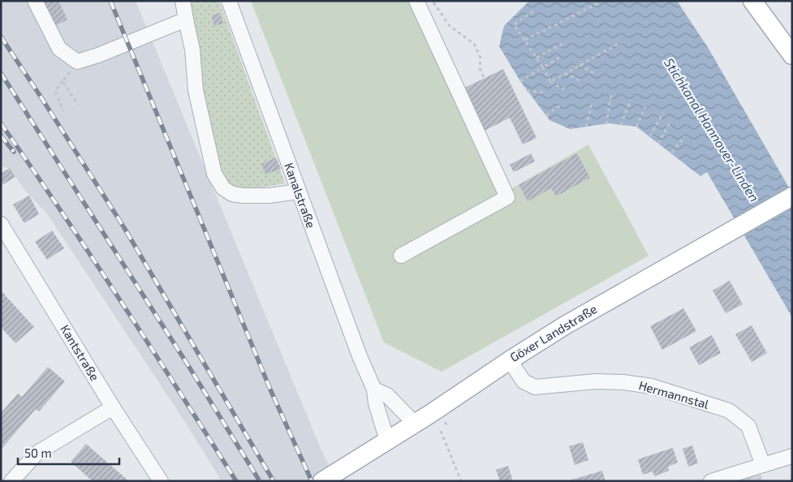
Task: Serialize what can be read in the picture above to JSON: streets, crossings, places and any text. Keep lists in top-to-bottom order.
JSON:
{
  "streets": {
    "main road": ["Göxer Landstraße"],
    "street": ["Kanalstraße", "Kantstraße", "Hermannstal"]
  },
  "crossings": [
    ["Kanalstraße", "Göxer Landstraße"],
    ["Göxer Landstraße", "Hermannstal"]
  ],
  "water": ["Stichkanal Hannover-Linden"],
  "scale_bar": "50 m"
}
